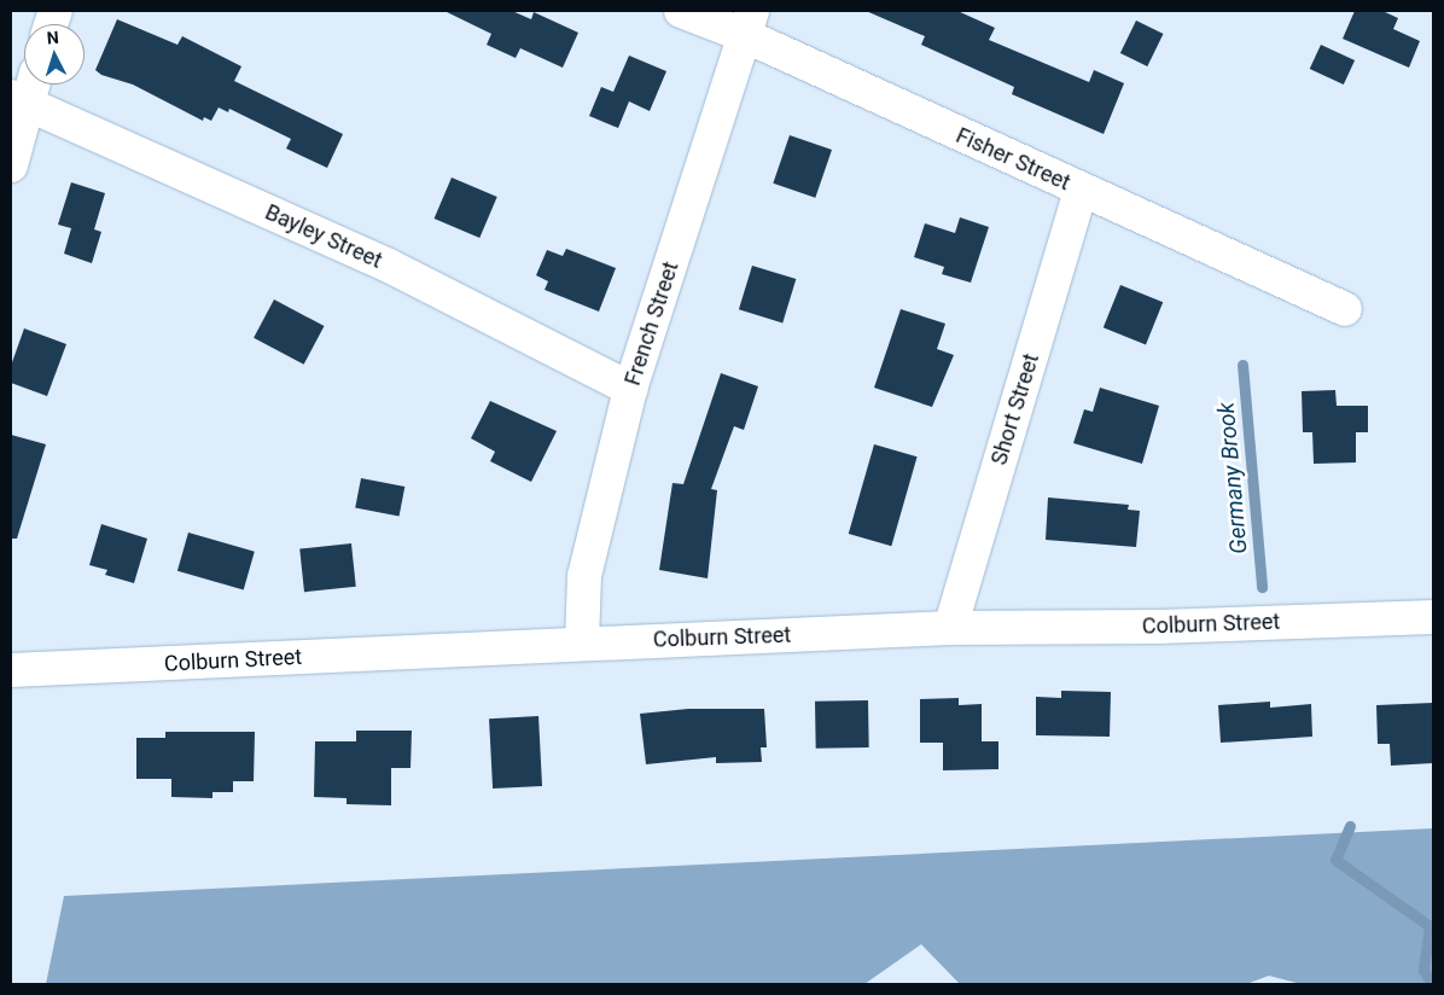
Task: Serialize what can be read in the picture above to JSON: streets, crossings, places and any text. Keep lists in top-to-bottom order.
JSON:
{
  "streets": {
    "street": [
      "Fisher Street",
      "Bayley Street",
      "French Street",
      "Short Street",
      "Colburn Street"
    ]
  },
  "crossings": [
    ["Fisher Street", "French Street"],
    ["Fisher Street", "Short Street"],
    ["Bayley Street", "French Street"],
    ["French Street", "Colburn Street"],
    ["Short Street", "Colburn Street"]
  ],
  "water": ["Germany Brook"],
  "north": "top"
}
